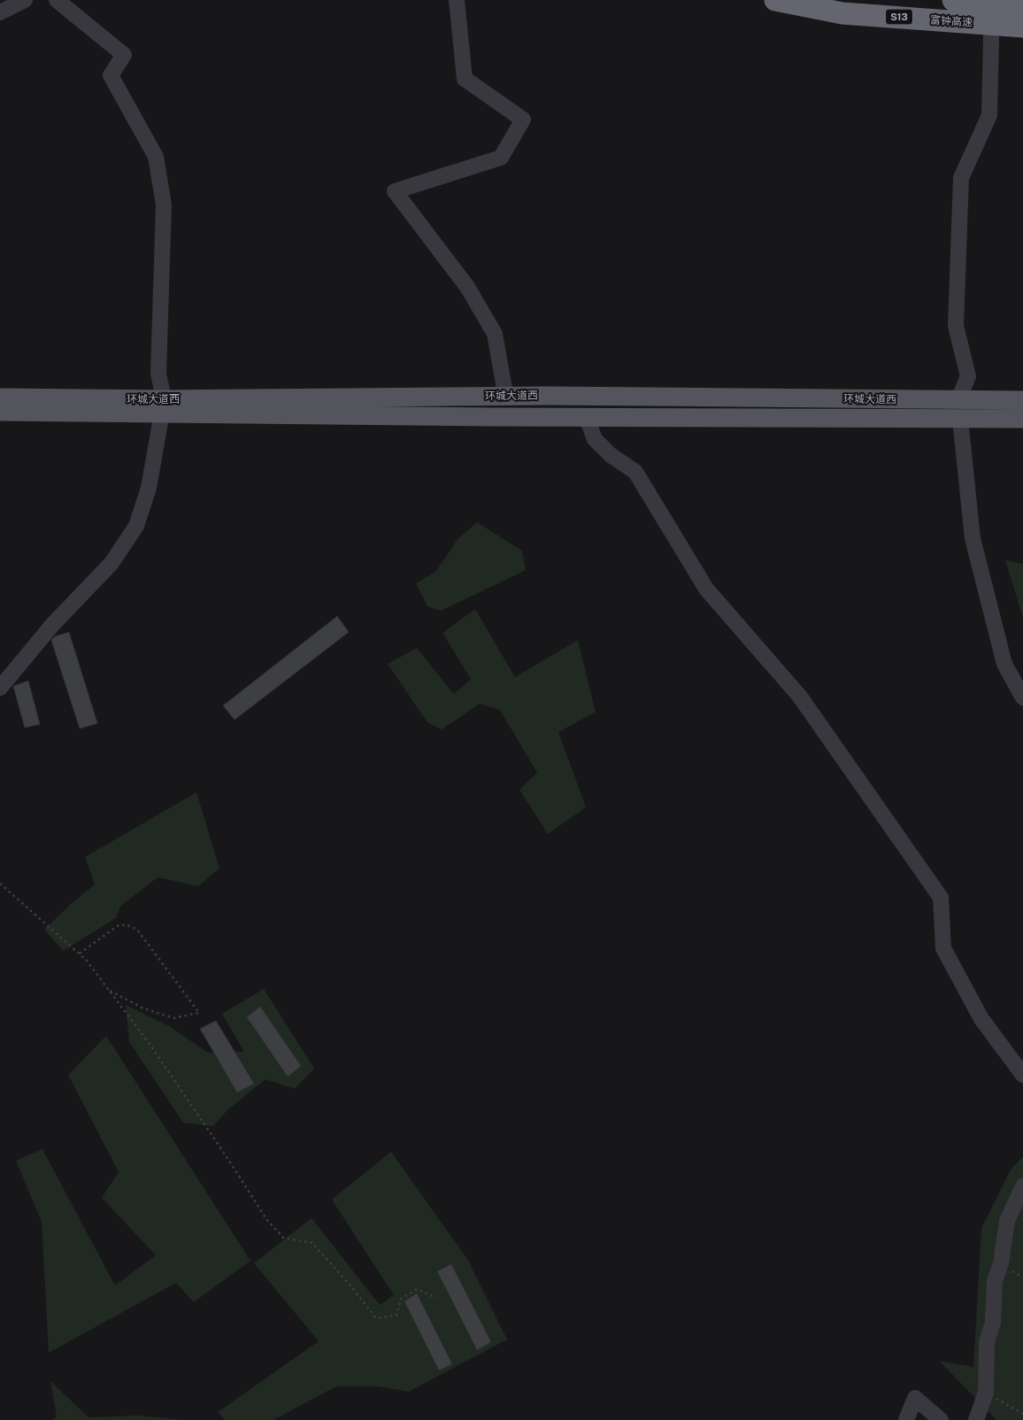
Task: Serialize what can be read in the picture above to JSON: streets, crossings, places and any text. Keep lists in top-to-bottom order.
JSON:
{
  "streets": {
    "highway": ["S13", "富钟高速"],
    "main road": ["环城大道西"]
  }
}
